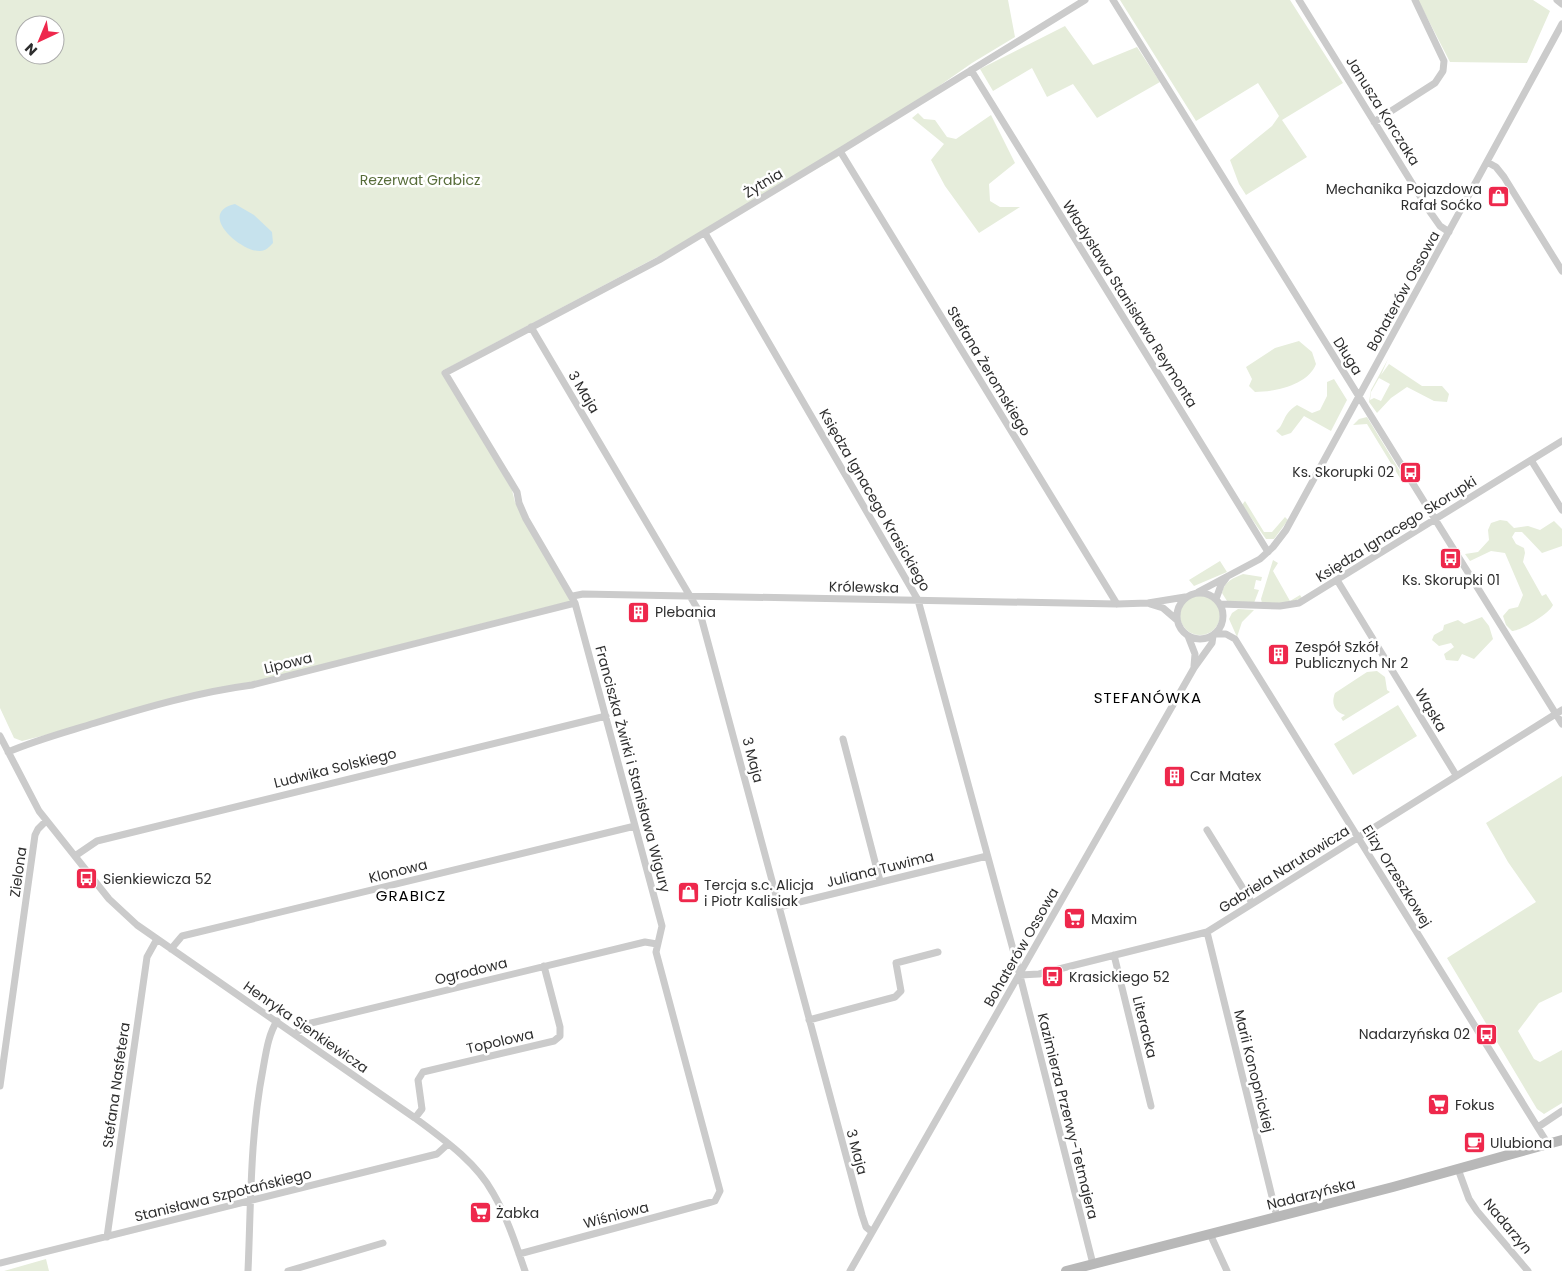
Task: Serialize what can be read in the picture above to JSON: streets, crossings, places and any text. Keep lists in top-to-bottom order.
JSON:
{
  "streets": {
    "main road": ["Nadarzyńska"],
    "street": [
      "Janusza Korczaka",
      "Żytnia",
      "Bohaterów Ossowa",
      "Władysława Stanisława Reymonta",
      "Długa",
      "Stefana Żeromskiego",
      "3 Maja",
      "Księdza Ignacego Krasickiego",
      "Księdza Ignacego Skorupki",
      "Królewska",
      "Lipowa",
      "Wąska",
      "Ludwika Solskiego",
      "Franciszka Żwirki i Stanisława Wigury",
      "Juliana Tuwima",
      "Gabriela Narutowicza",
      "Klonowa",
      "Zielona",
      "Elizy Orzeszkowej",
      "Ogrodowa",
      "Henryka Sienkiewicza",
      "Literacka",
      "Topolowa",
      "Marii Konopnickiej",
      "Stefana Nasfetera",
      "Kazimierza Przerwy-Tetmajera",
      "Stanisława Szpotańskiego",
      "Wiśniowa",
      "Nadarzyn"
    ]
  },
  "crossings": [
    ["Janusza Korczaka", "Bohaterów Ossowa"],
    ["Żytnia", "Władysława Stanisława Reymonta"],
    ["Żytnia", "Stefana Żeromskiego"],
    ["Żytnia", "3 Maja"],
    ["Żytnia", "Księdza Ignacego Krasickiego"],
    ["Żytnia", "Franciszka Żwirki i Stanisława Wigury"],
    ["Bohaterów Ossowa", "Władysława Stanisława Reymonta"],
    ["Bohaterów Ossowa", "Długa"],
    ["Bohaterów Ossowa", "3 Maja"],
    ["Bohaterów Ossowa", "Księdza Ignacego Krasickiego"],
    ["Bohaterów Ossowa", "Księdza Ignacego Skorupki"],
    ["Bohaterów Ossowa", "Królewska"],
    ["Bohaterów Ossowa", "Gabriela Narutowicza"],
    ["Bohaterów Ossowa", "Elizy Orzeszkowej"],
    ["Bohaterów Ossowa", "Kazimierza Przerwy-Tetmajera"],
    ["Długa", "Księdza Ignacego Skorupki"],
    ["Długa", "Gabriela Narutowicza"],
    ["Stefana Żeromskiego", "Królewska"],
    ["3 Maja", "Królewska"],
    ["3 Maja", "Juliana Tuwima"],
    ["Księdza Ignacego Krasickiego", "Królewska"],
    ["Księdza Ignacego Krasickiego", "Juliana Tuwima"],
    ["Księdza Ignacego Krasickiego", "Gabriela Narutowicza"],
    ["Księdza Ignacego Krasickiego", "Kazimierza Przerwy-Tetmajera"],
    ["Księdza Ignacego Skorupki", "Królewska"],
    ["Księdza Ignacego Skorupki", "Wąska"],
    ["Księdza Ignacego Skorupki", "Elizy Orzeszkowej"],
    ["Królewska", "Franciszka Żwirki i Stanisława Wigury"],
    ["Królewska", "Elizy Orzeszkowej"],
    ["Lipowa", "Franciszka Żwirki i Stanisława Wigury"],
    ["Wąska", "Gabriela Narutowicza"],
    ["Ludwika Solskiego", "Franciszka Żwirki i Stanisława Wigury"],
    ["Ludwika Solskiego", "Henryka Sienkiewicza"],
    ["Franciszka Żwirki i Stanisława Wigury", "Klonowa"],
    ["Franciszka Żwirki i Stanisława Wigury", "Ogrodowa"],
    ["Franciszka Żwirki i Stanisława Wigury", "Wiśniowa"],
    ["Gabriela Narutowicza", "Elizy Orzeszkowej"],
    ["Gabriela Narutowicza", "Literacka"],
    ["Gabriela Narutowicza", "Marii Konopnickiej"],
    ["Gabriela Narutowicza", "Kazimierza Przerwy-Tetmajera"],
    ["Klonowa", "Henryka Sienkiewicza"],
    ["Zielona", "Henryka Sienkiewicza"],
    ["Elizy Orzeszkowej", "Nadarzyńska"],
    ["Ogrodowa", "Henryka Sienkiewicza"],
    ["Ogrodowa", "Topolowa"],
    ["Henryka Sienkiewicza", "Topolowa"],
    ["Henryka Sienkiewicza", "Stefana Nasfetera"],
    ["Henryka Sienkiewicza", "Stanisława Szpotańskiego"],
    ["Henryka Sienkiewicza", "Wiśniowa"],
    ["Marii Konopnickiej", "Nadarzyńska"],
    ["Stefana Nasfetera", "Stanisława Szpotańskiego"],
    ["Kazimierza Przerwy-Tetmajera", "Nadarzyńska"],
    ["Nadarzyńska", "Nadarzyn"]
  ],
  "districts": ["STEFANÓWKA", "GRABICZ"],
  "parks": ["Rezerwat Grabicz"],
  "places": {
    "shop": ["Mechanika Pojazdowa Rafał Soćko", "Tercja s.c. Alicja i Piotr Kalisiak"],
    "bus stop": [
      "Ks. Skorupki 02",
      "Ks. Skorupki 01",
      "Sienkiewicza 52",
      "Krasickiego 52",
      "Nadarzyńska 02"
    ],
    "building": ["Plebania", "Zespół Szkół Publicznych Nr 2", "Car Matex"],
    "supermarket": ["Maxim", "Fokus", "Żabka"],
    "cafe": ["Ulubiona"]
  },
  "north": "bottom left"
}
